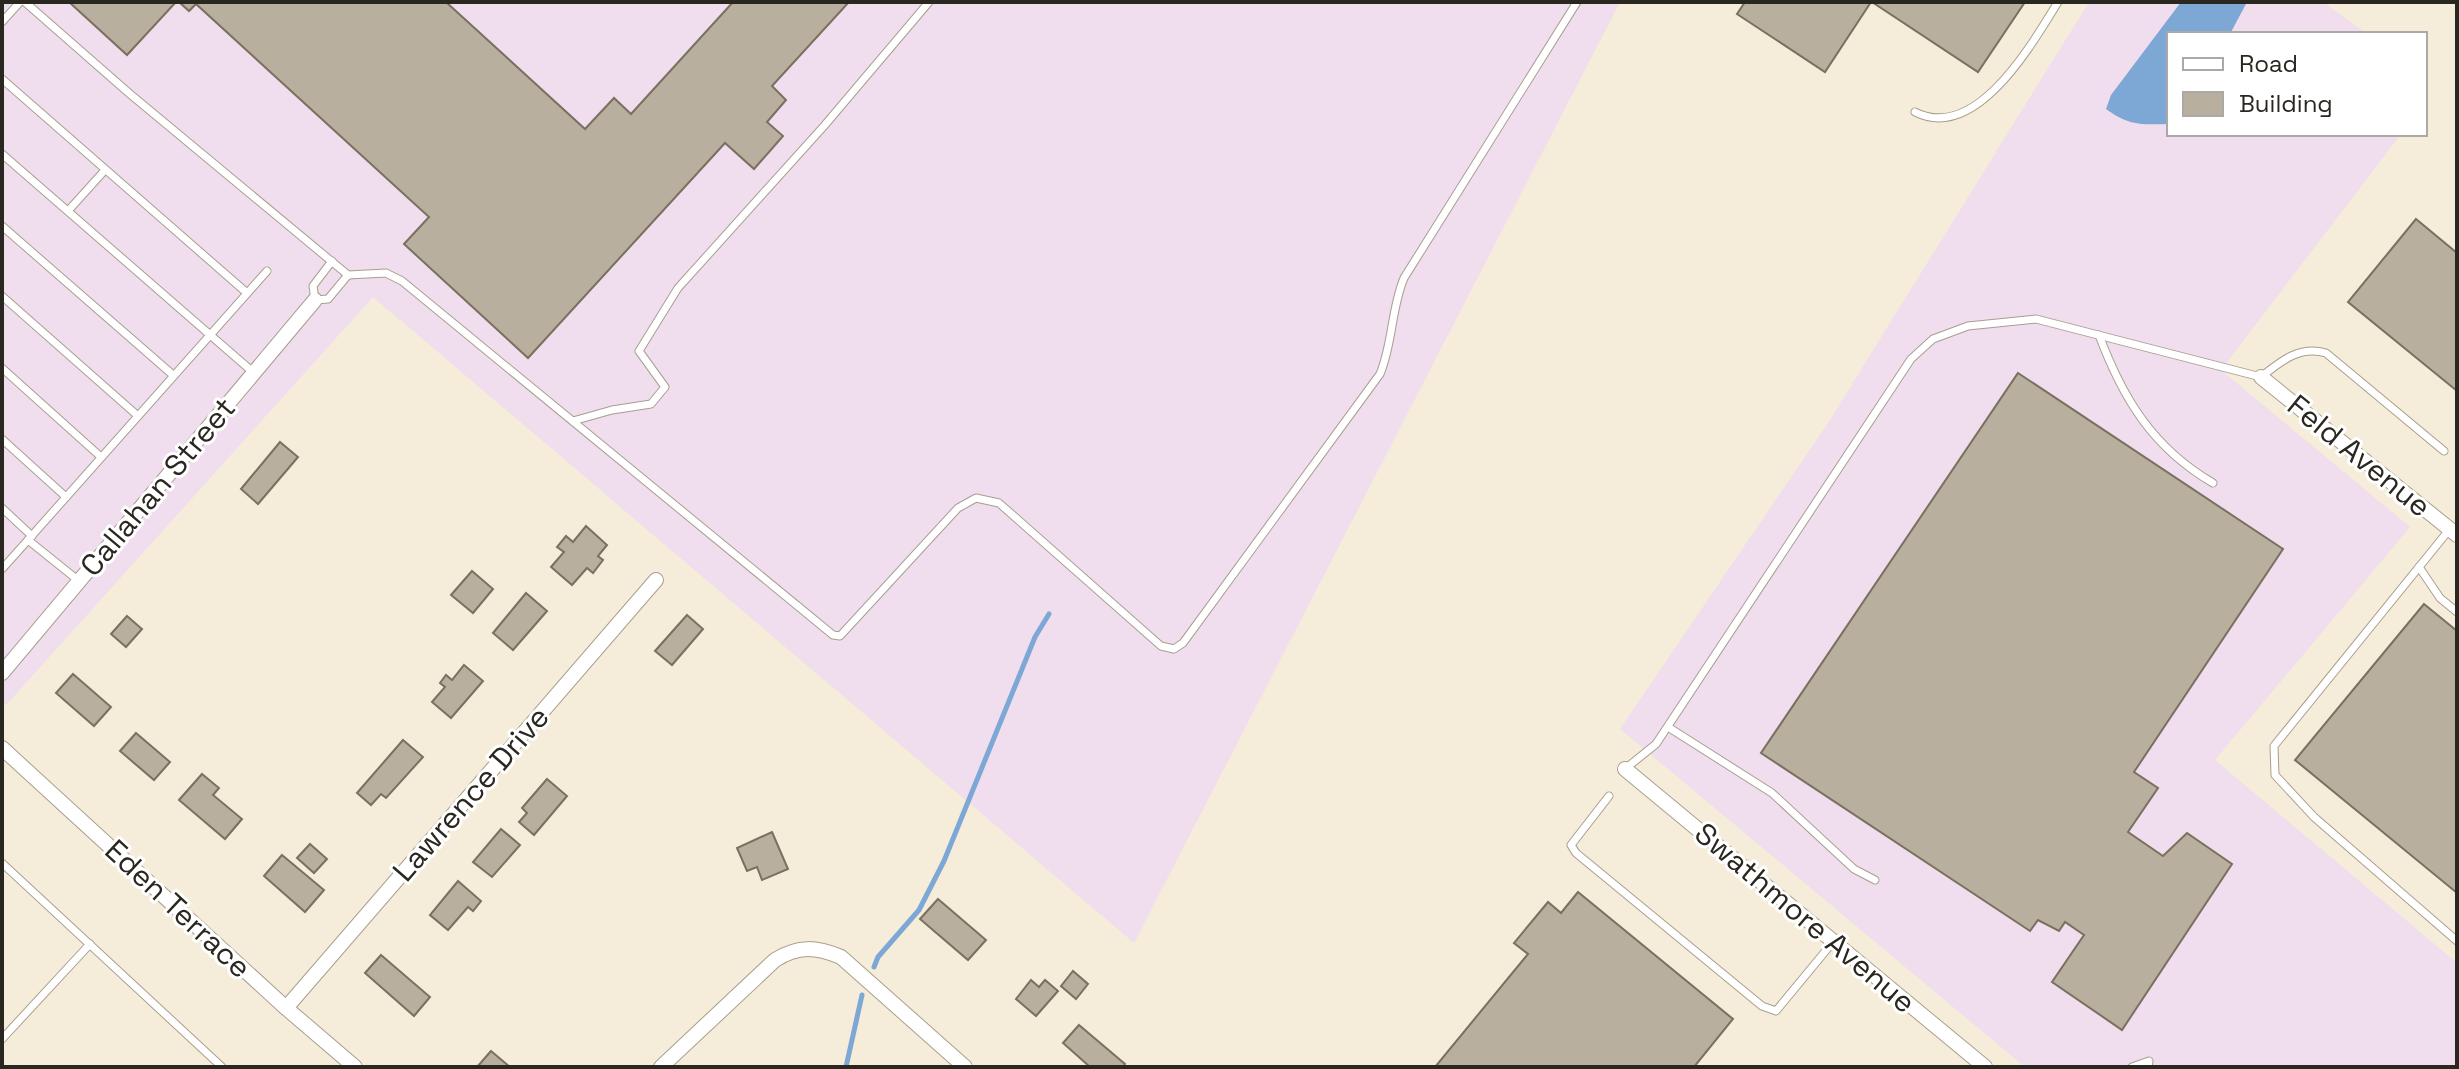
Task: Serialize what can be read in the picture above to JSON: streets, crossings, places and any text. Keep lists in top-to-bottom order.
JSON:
{
  "streets": {
    "street": [
      "Feld Avenue",
      "Callahan Street",
      "Lawrence Drive",
      "Eden Terrace",
      "Swathmore Avenue"
    ]
  },
  "crossings": [
    ["Lawrence Drive", "Eden Terrace"]
  ],
  "legend": ["Road", "Building"]
}
